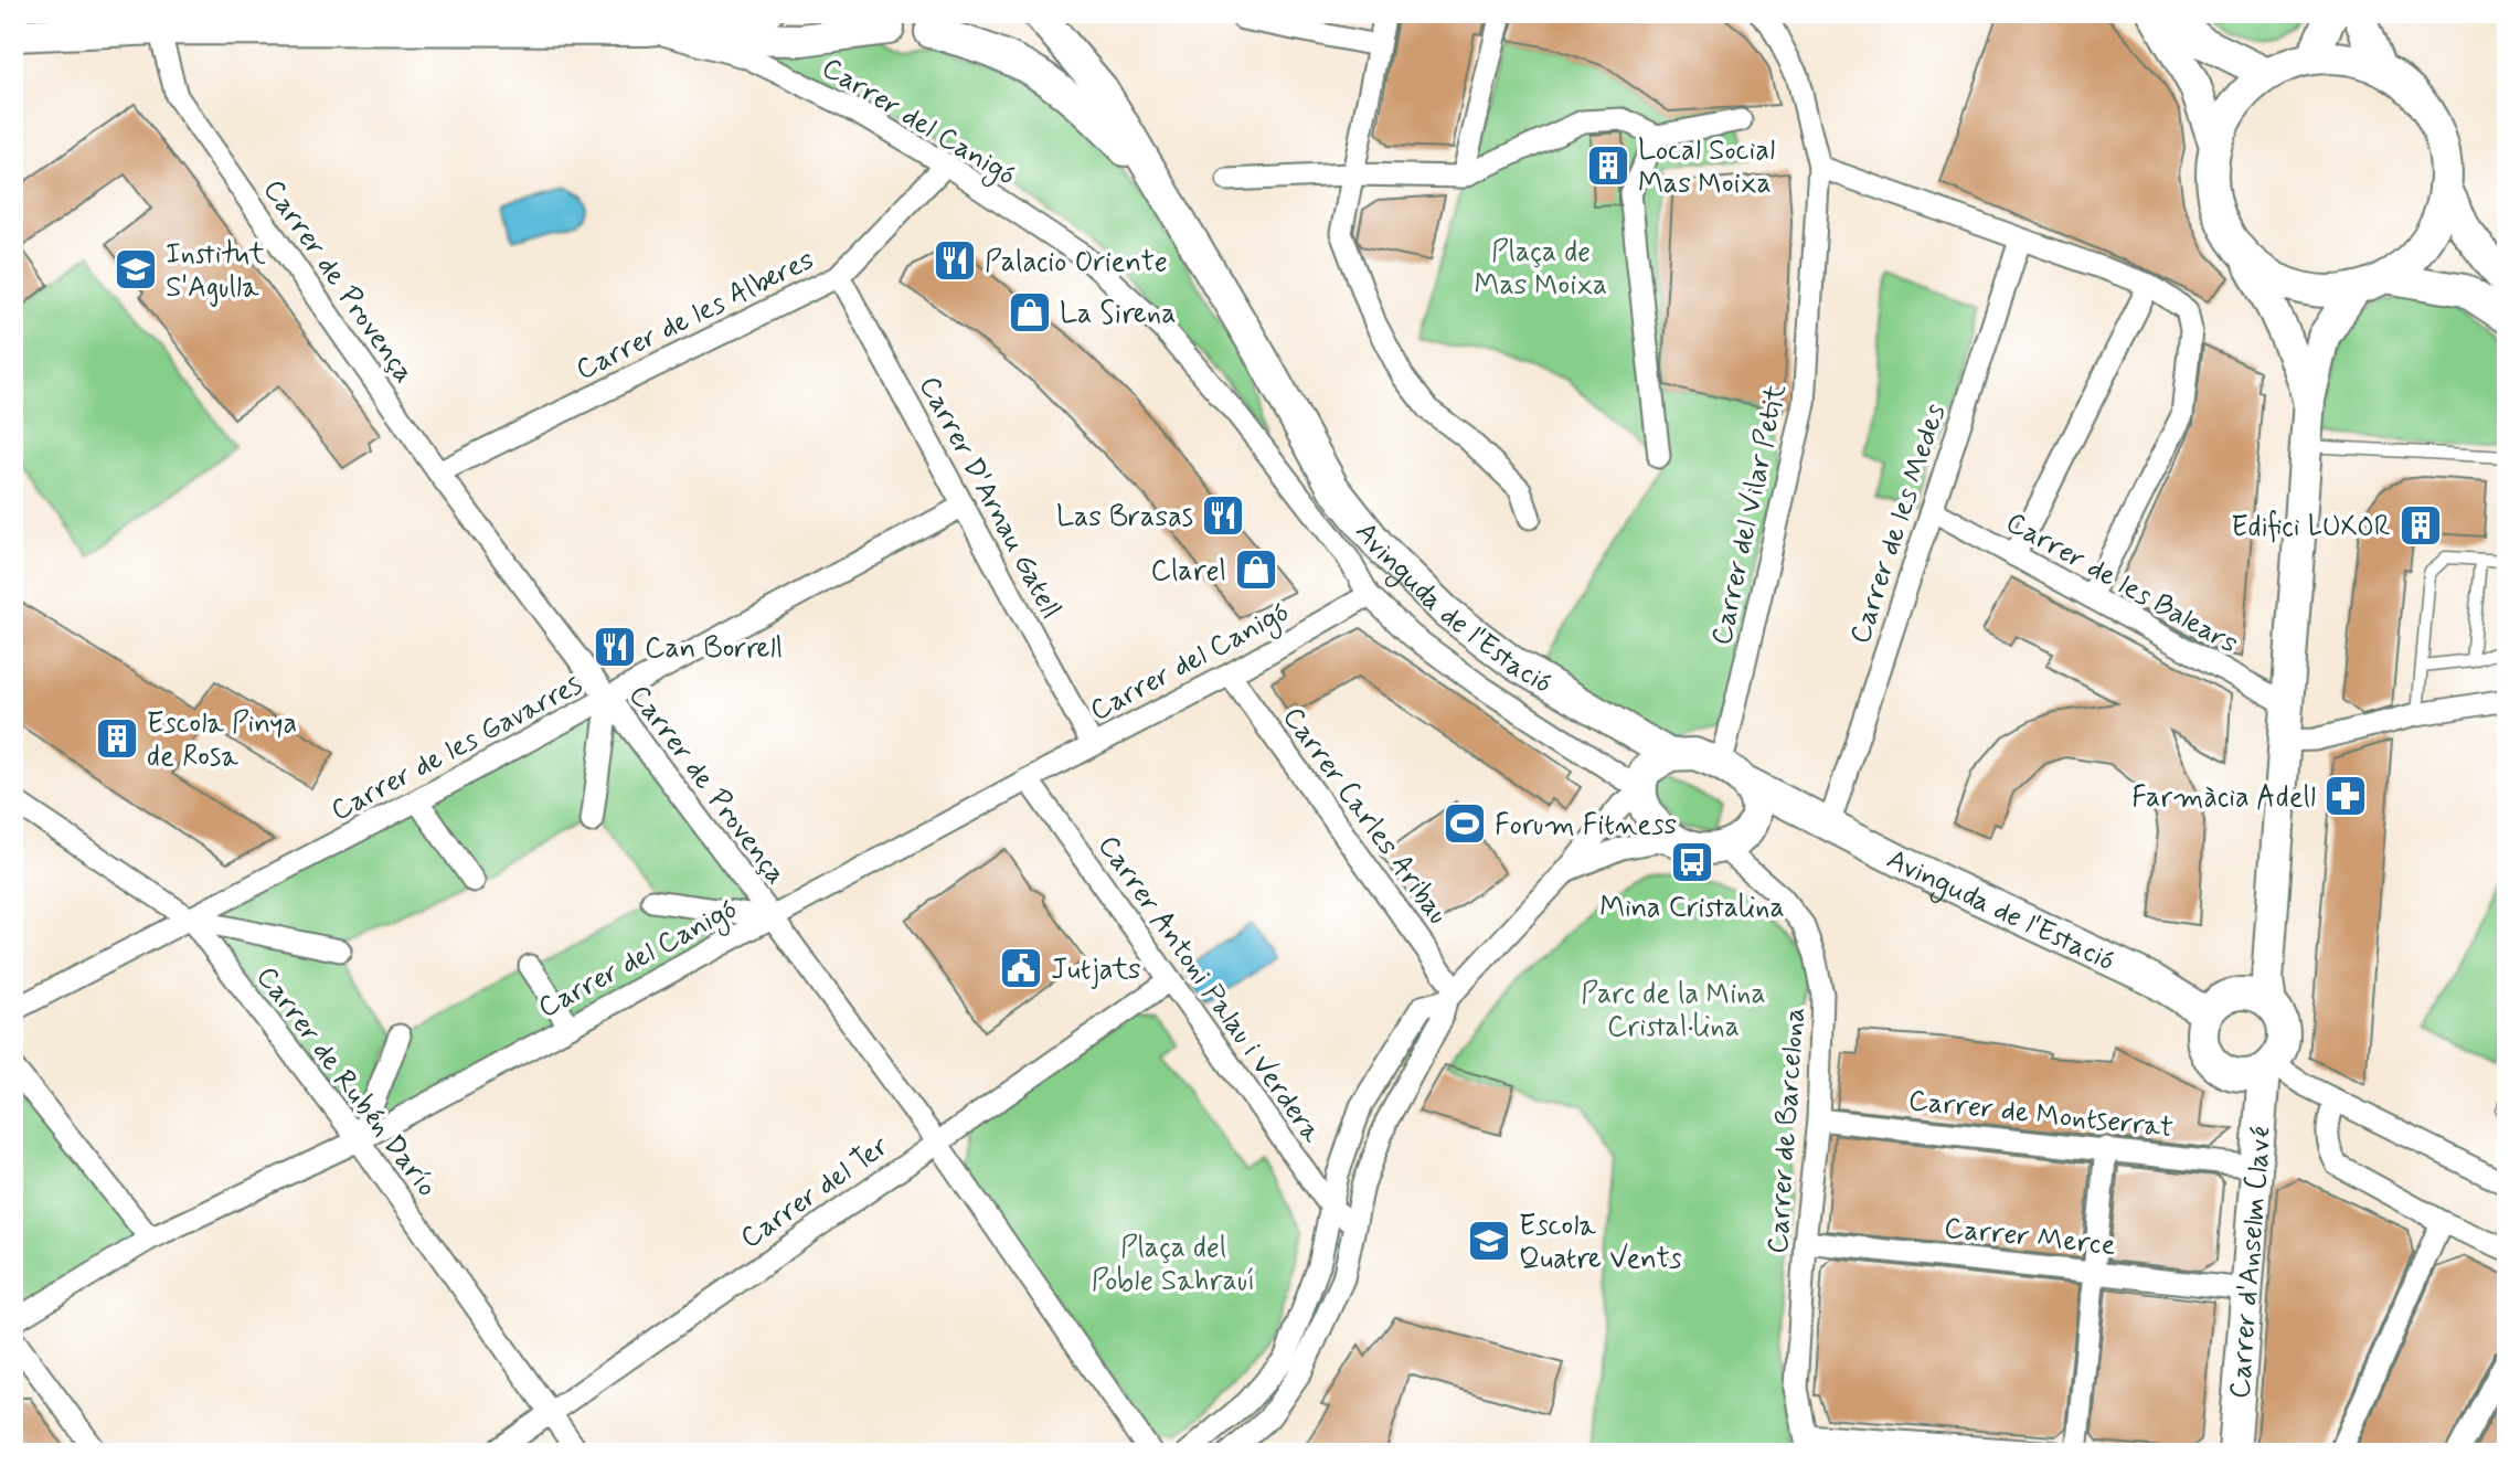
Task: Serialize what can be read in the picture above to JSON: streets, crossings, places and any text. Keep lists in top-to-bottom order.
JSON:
{
  "streets": {
    "street": [
      "Carrer del Canigó",
      "Carrer de Provença",
      "Carrer de les Alberes",
      "Carrer D'Arnau Gatell",
      "Carrer del Vilar Petit",
      "Carrer de les Medes",
      "Carrer de les Balears",
      "Avinguda de l'Estació",
      "Carrer de les Gavarres",
      "Carrer Carles Aribau",
      "Carrer Antoni Palau i Verdera",
      "Carrer de Rubén Darío",
      "Carrer de Montserrat",
      "Carrer de Barcelona",
      "Carrer del Ter",
      "Carrer Merce",
      "Carrer d'Anselm Clavé"
    ]
  },
  "crossings": [
    ["Carrer del Canigó", "Carrer de Provença"],
    ["Carrer del Canigó", "Carrer de les Alberes"],
    ["Carrer del Canigó", "Carrer D'Arnau Gatell"],
    ["Carrer del Canigó", "Carrer del Vilar Petit"],
    ["Carrer del Canigó", "Avinguda de l'Estació"],
    ["Carrer del Canigó", "Carrer Carles Aribau"],
    ["Carrer del Canigó", "Carrer Antoni Palau i Verdera"],
    ["Carrer del Canigó", "Carrer de Rubén Darío"],
    ["Carrer del Canigó", "Carrer de Barcelona"],
    ["Carrer de Provença", "Carrer de les Alberes"],
    ["Carrer de Provença", "Carrer de les Gavarres"],
    ["Carrer de Provença", "Carrer del Ter"],
    ["Carrer de les Alberes", "Carrer D'Arnau Gatell"],
    ["Carrer D'Arnau Gatell", "Carrer de les Gavarres"],
    ["Carrer del Vilar Petit", "Avinguda de l'Estació"],
    ["Carrer del Vilar Petit", "Carrer de Barcelona"],
    ["Carrer de les Medes", "Carrer de les Balears"],
    ["Carrer de les Medes", "Avinguda de l'Estació"],
    ["Carrer de les Balears", "Carrer d'Anselm Clavé"],
    ["Avinguda de l'Estació", "Carrer de Barcelona"],
    ["Avinguda de l'Estació", "Carrer d'Anselm Clavé"],
    ["Carrer de les Gavarres", "Carrer de Rubén Darío"],
    ["Carrer Antoni Palau i Verdera", "Carrer del Ter"],
    ["Carrer de Rubén Darío", "Carrer del Ter"],
    ["Carrer de Montserrat", "Carrer de Barcelona"],
    ["Carrer de Montserrat", "Carrer d'Anselm Clavé"],
    ["Carrer de Barcelona", "Carrer Merce"],
    ["Carrer Merce", "Carrer d'Anselm Clavé"]
  ],
  "parks": ["Plaça de Mas Moixa", "Parc de la Mina Cristal·lina", "Plaça del Poble Sahrauí"],
  "places": {
    "building": ["Local Social Mas Moixa", "Edifici LUXOR", "Escola Pinya de Rosa"],
    "restaurant": ["Palacio Oriente", "Las Brasas", "Can Borrell"],
    "school or university": ["Institut S'Agulla", "Escola Quatre Vents"],
    "shop": ["La Sirena", "Clarel"],
    "pharmacy": ["Farmàcia Adell"],
    "sports": ["Forum Fitness"],
    "bus stop": ["Mina Cristalina"],
    "public building": ["Jutjats"]
  }
}
